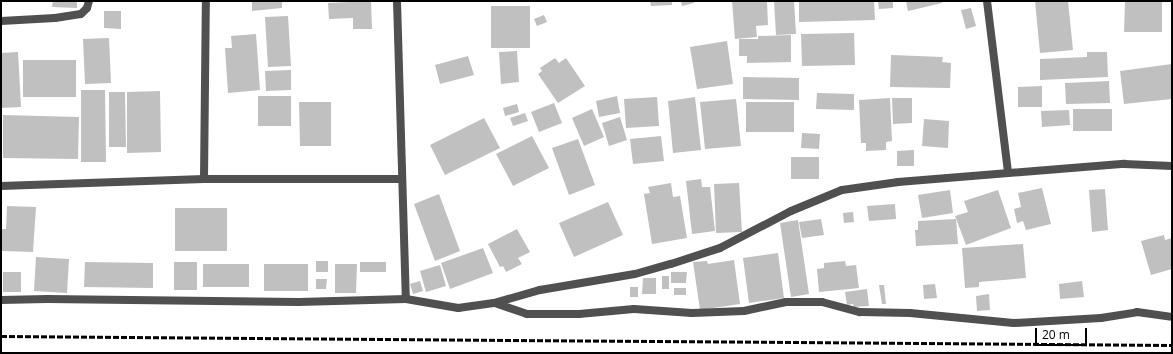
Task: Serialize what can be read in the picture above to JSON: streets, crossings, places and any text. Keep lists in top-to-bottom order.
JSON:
{
  "scale_bar": "20 m"
}
